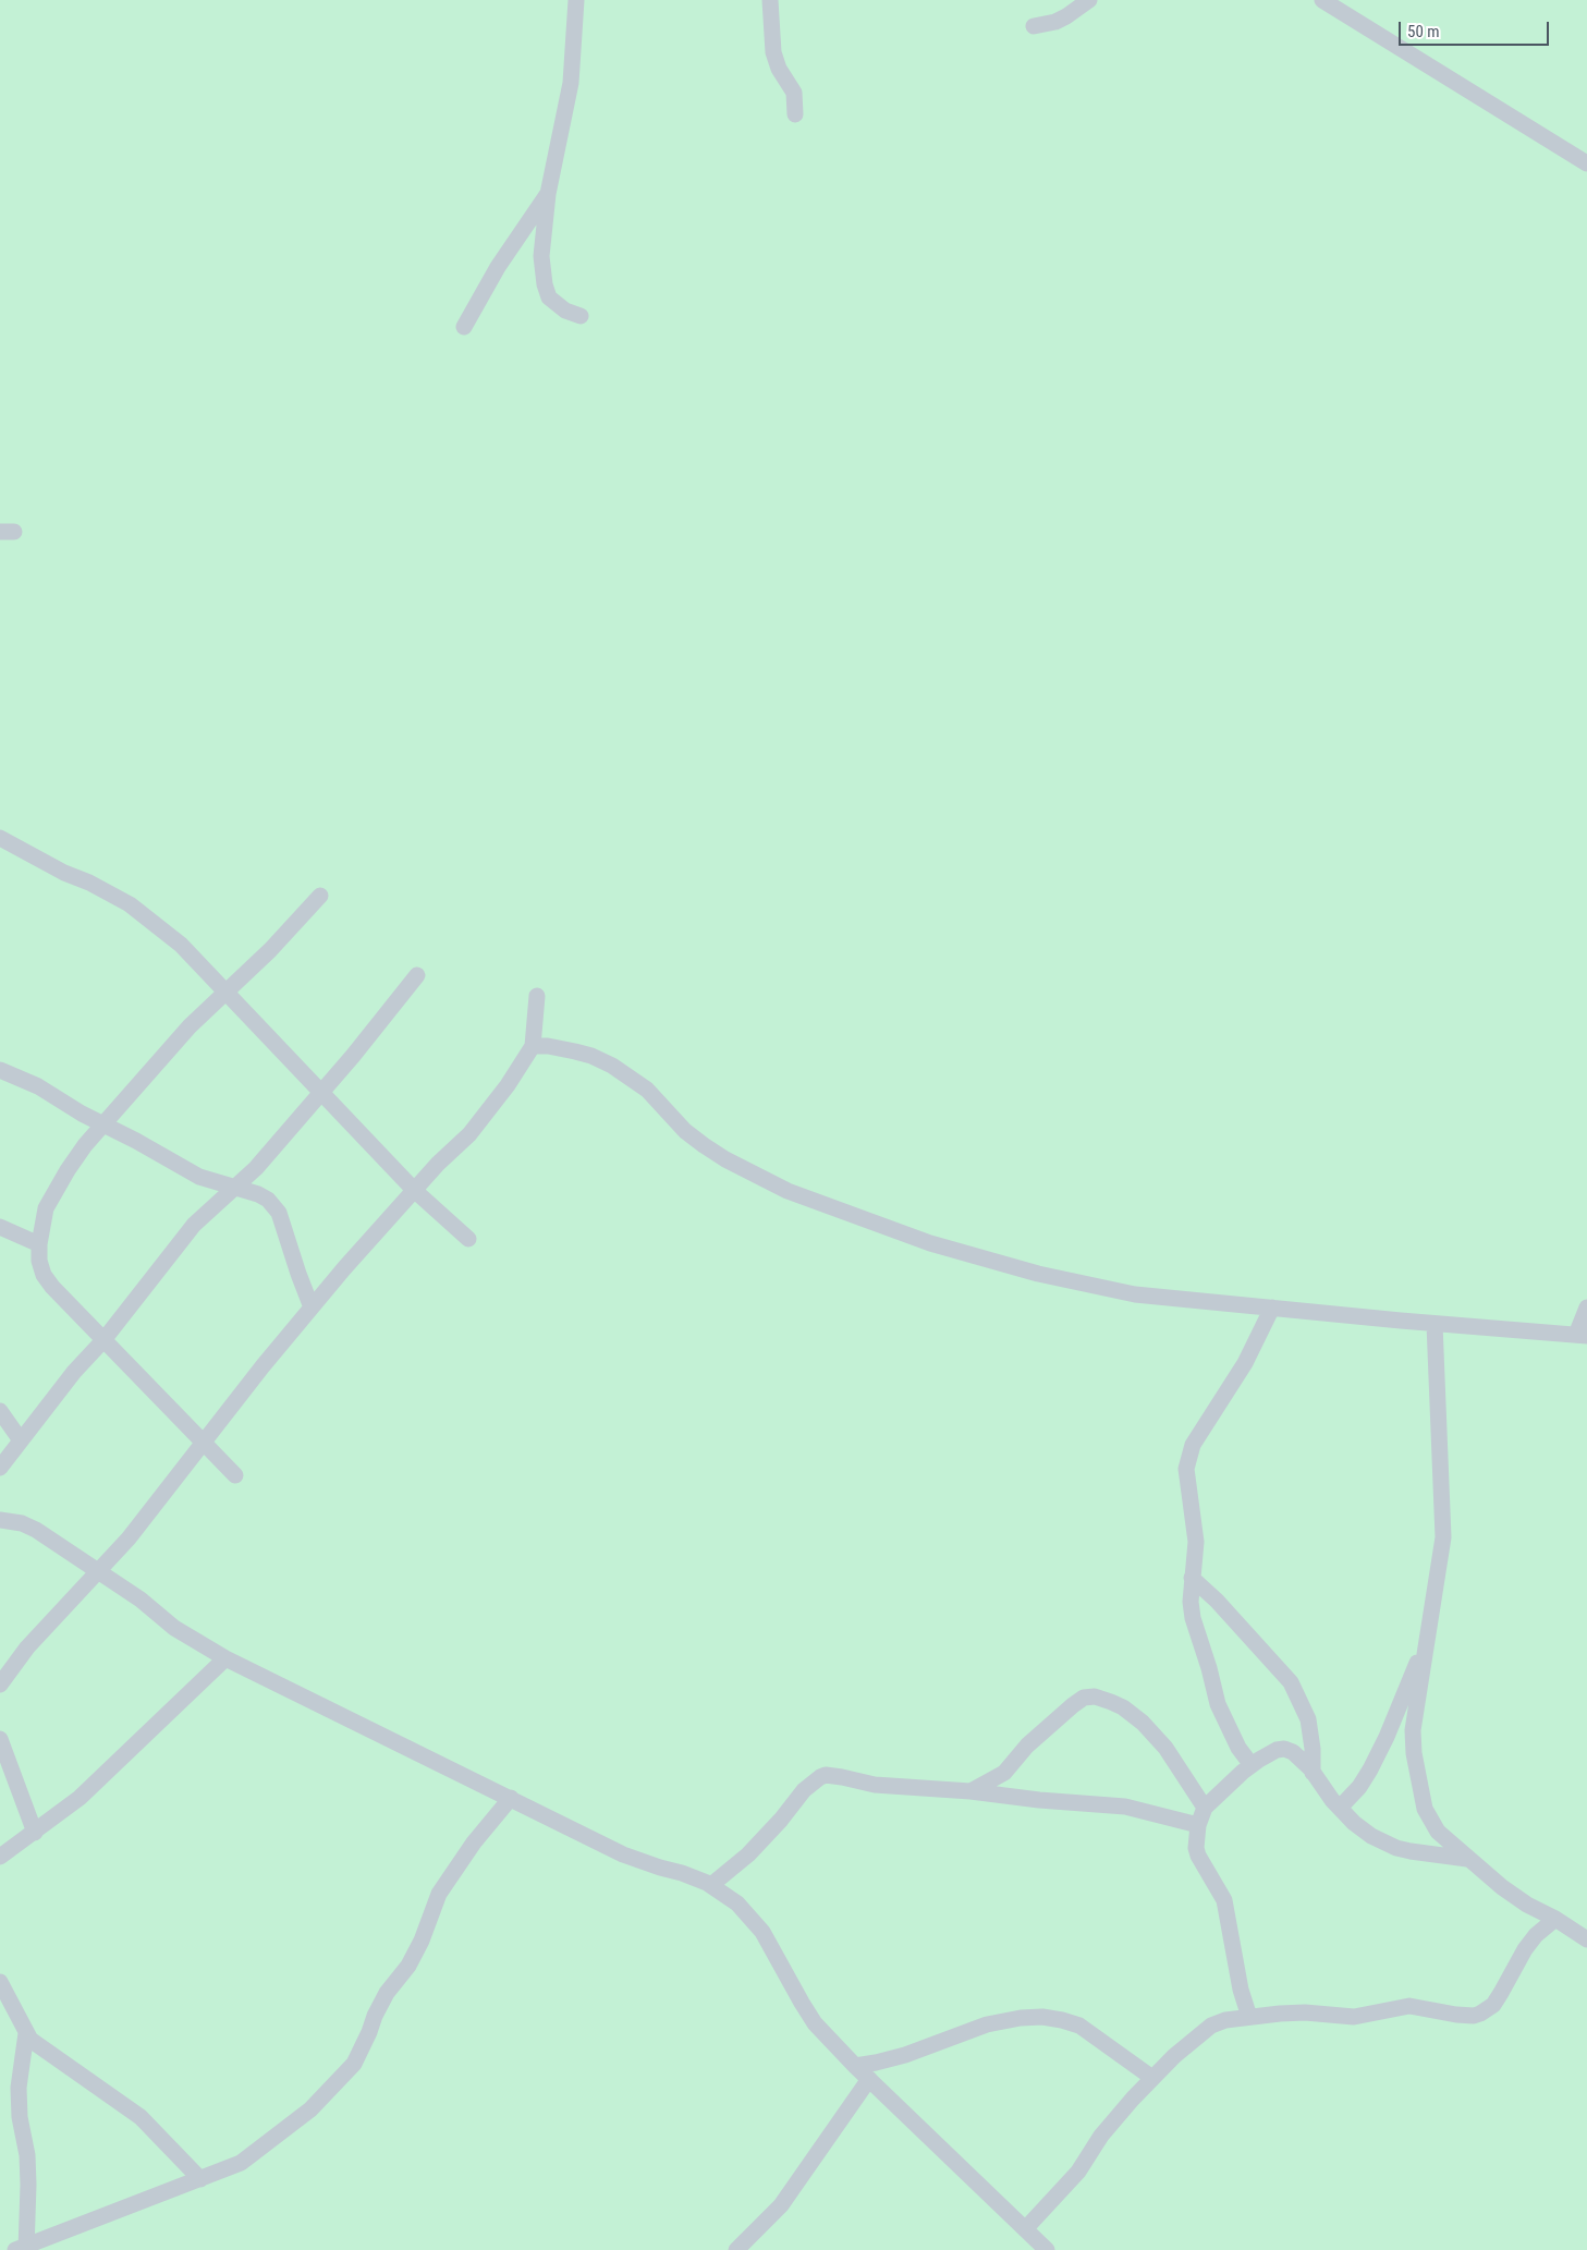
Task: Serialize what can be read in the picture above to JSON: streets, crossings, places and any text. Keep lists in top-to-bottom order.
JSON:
{
  "scale_bar": "50 m"
}
